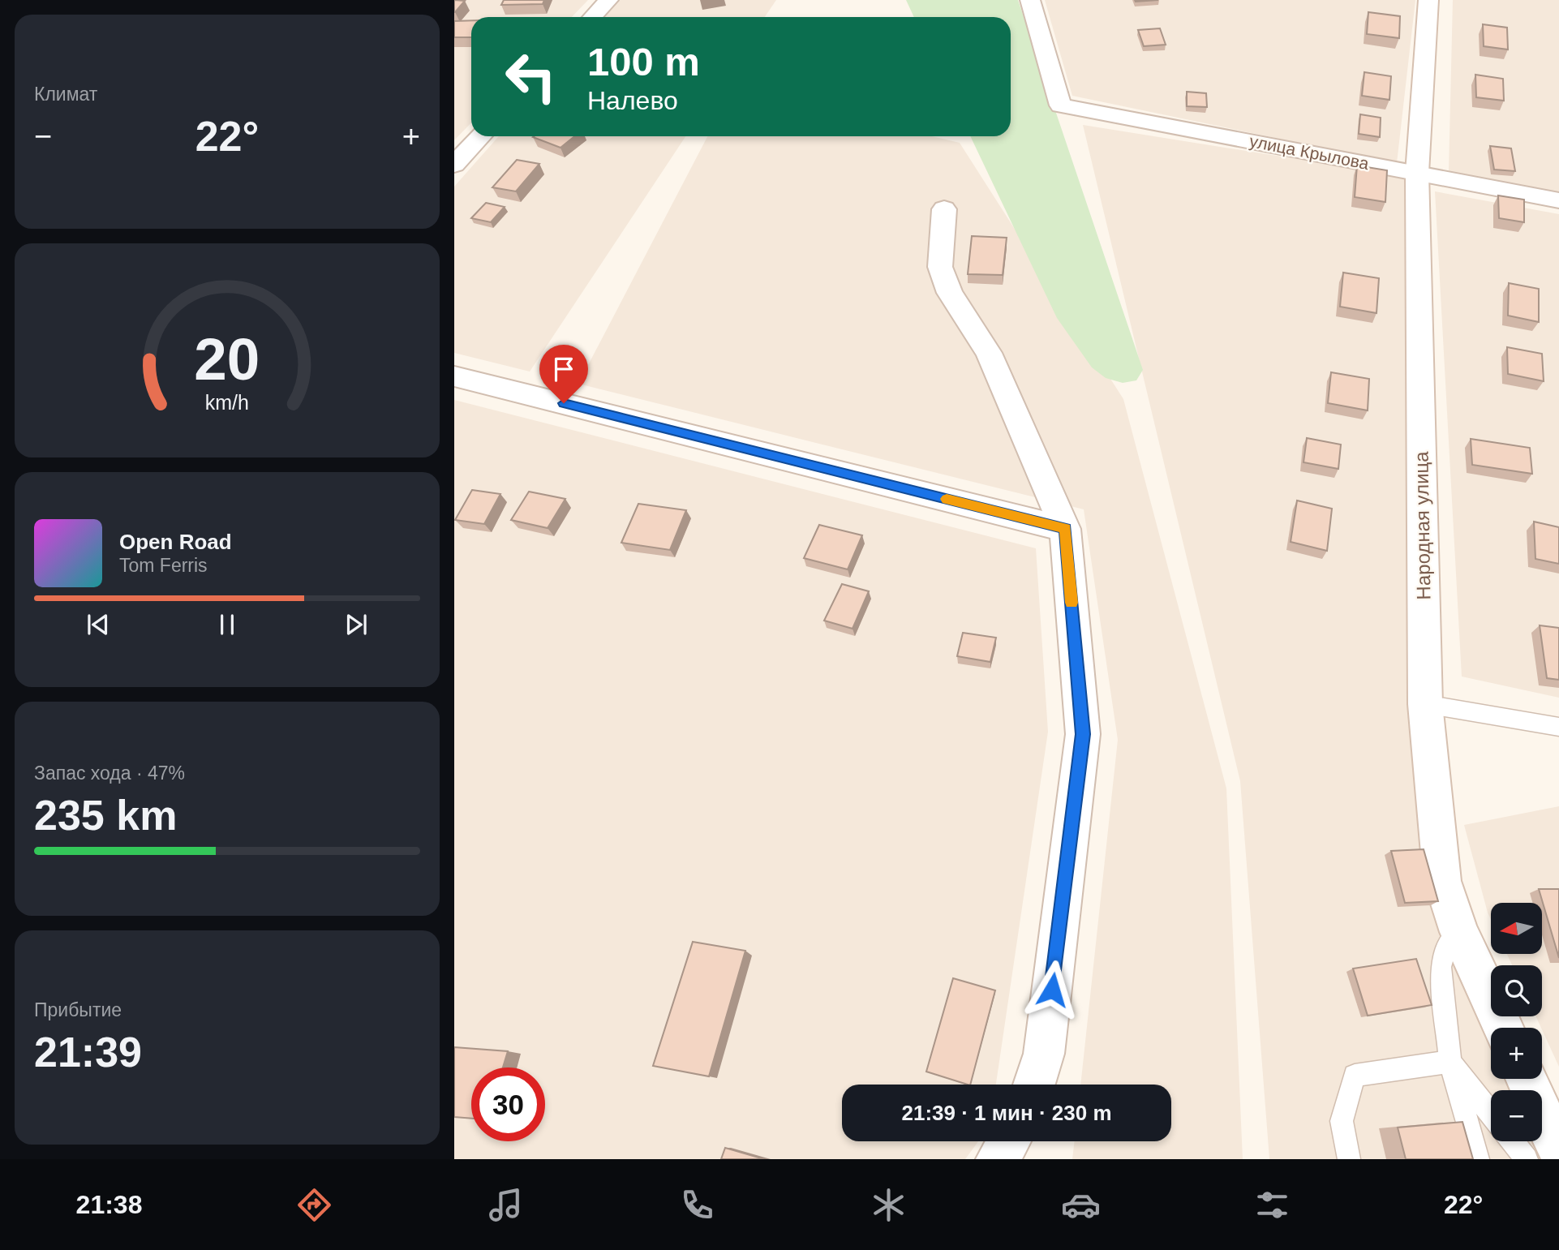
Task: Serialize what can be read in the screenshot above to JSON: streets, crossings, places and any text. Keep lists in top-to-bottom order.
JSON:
{
  "streets": {
    "street": ["улица Крылова", "Народная улица"]
  },
  "crossings": [
    ["улица Крылова", "Народная улица"]
  ],
  "north": "left",
  "page": {
    "tile": [
      "Климат",
      ["Запас хода · 47%", "235 km"],
      ["Прибытие", "21:39"]
    ],
    "turn": ["100 m", "Налево"],
    "heat": ["−", "22°", "+"],
    "song": ["Open Road", "Tom Ferris"],
    "map_buttons": ["+", "−"],
    "limit": "30",
    "trip": "21:39 · 1 мин · 230 m",
    "tabs": ["21:38", "22°"],
    "gauge": ["20", "km/h"]
  }
}
